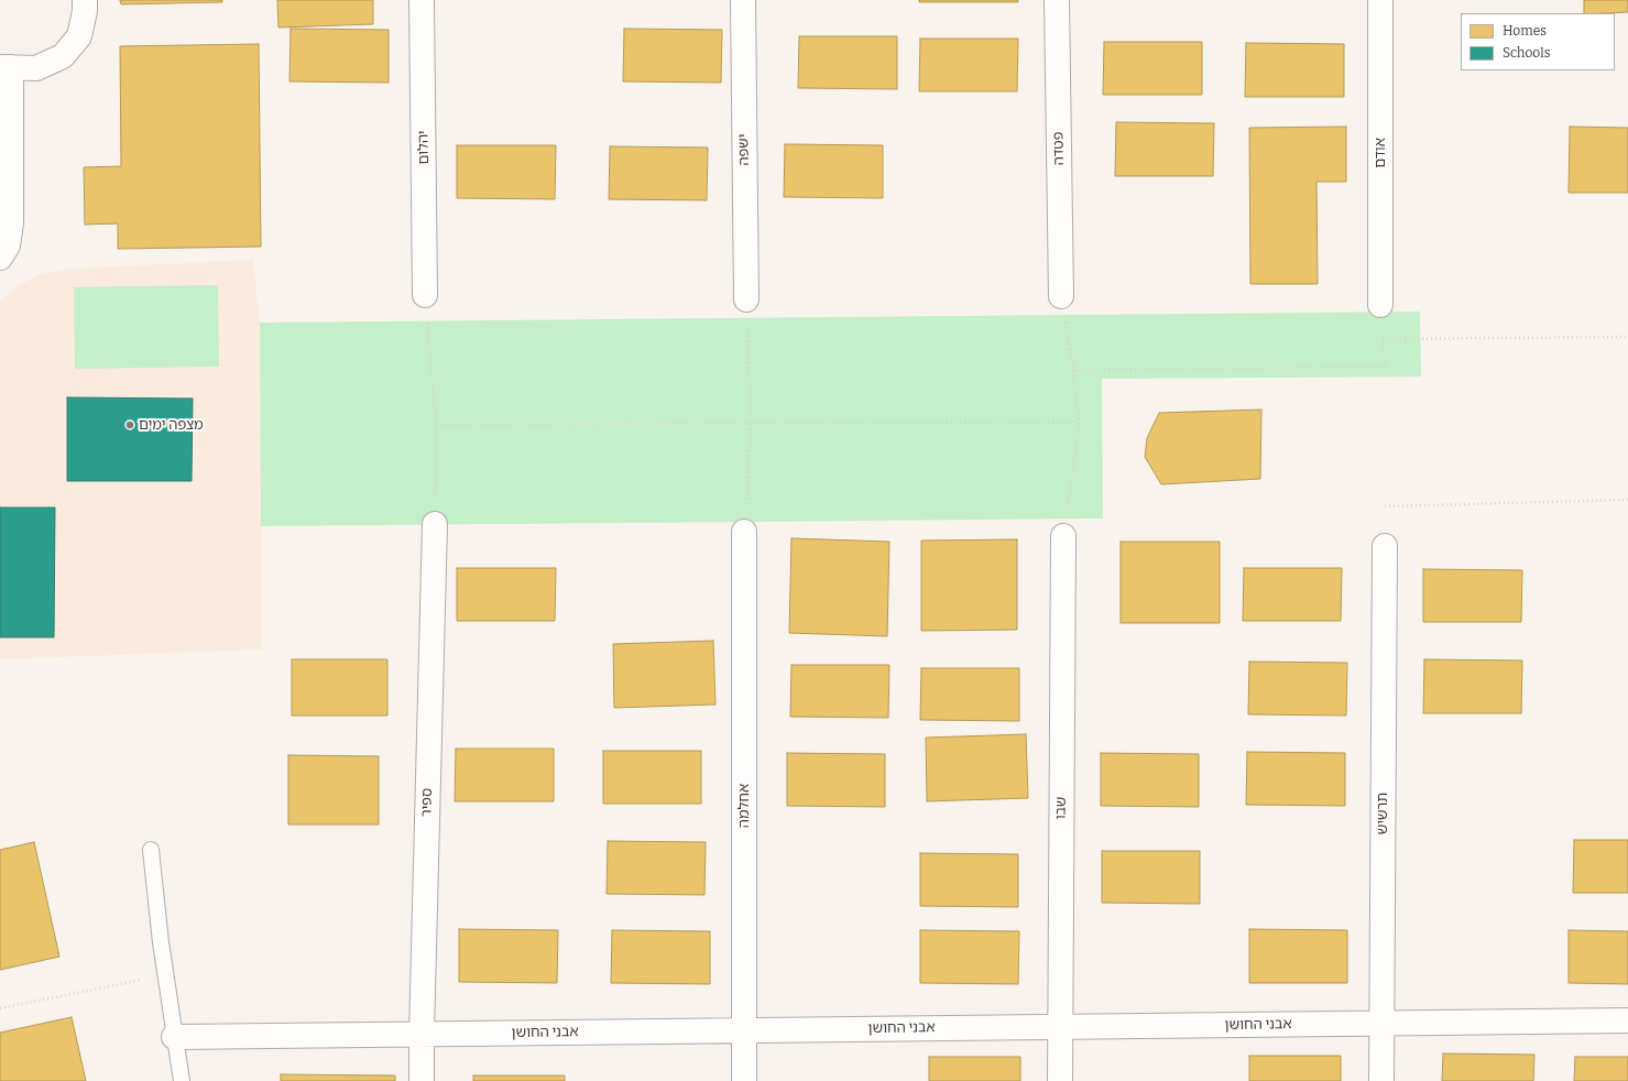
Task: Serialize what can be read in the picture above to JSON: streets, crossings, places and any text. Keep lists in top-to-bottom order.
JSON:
{
  "streets": {
    "street": [
      "יהלום",
      "פטדה",
      "ישפה",
      "אודם",
      "ספיר",
      "אחלמה",
      "שבו",
      "תרשיש",
      "אבני החושן"
    ]
  },
  "crossings": [
    ["ספיר", "אבני החושן"],
    ["אחלמה", "אבני החושן"],
    ["שבו", "אבני החושן"],
    ["תרשיש", "אבני החושן"]
  ],
  "places": ["מצפה ימים"],
  "legend": ["Homes", "Schools"]
}
